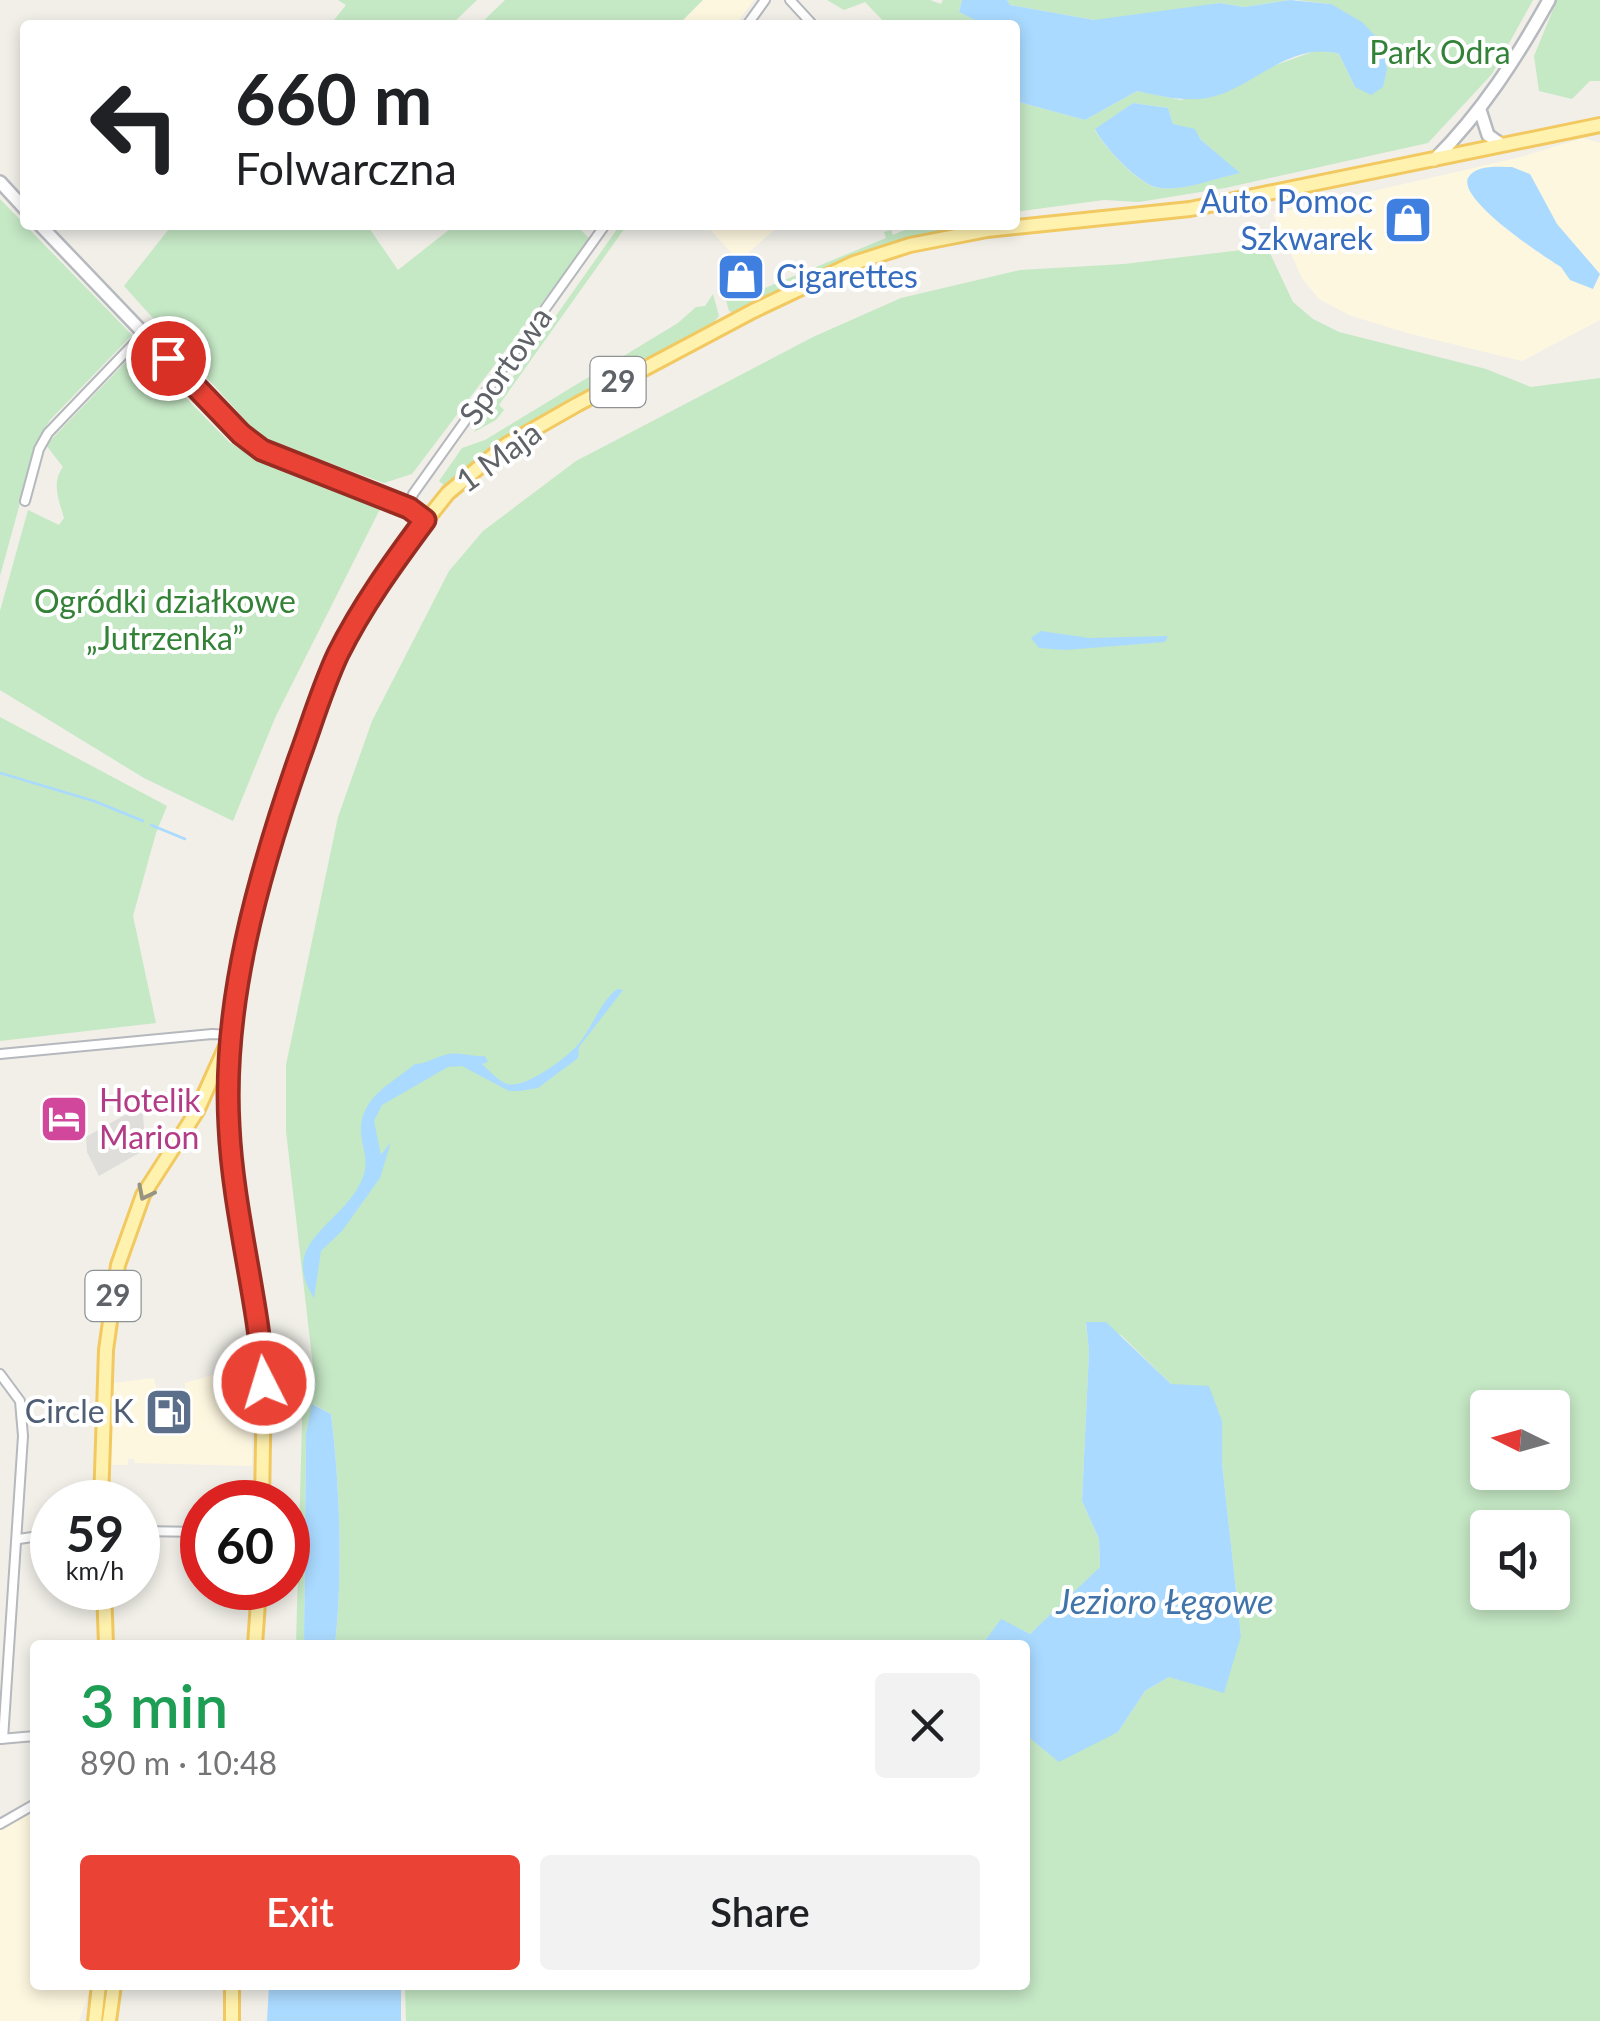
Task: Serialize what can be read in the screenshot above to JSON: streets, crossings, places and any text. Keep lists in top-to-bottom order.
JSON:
{
  "streets": {
    "main road": ["29", "1 Maja"],
    "street": ["Sportowa"]
  },
  "crossings": [
    ["29", "1 Maja"]
  ],
  "water": ["Jezioro Łęgowe"],
  "parks": ["Park Odra", "Ogródki działkowe „Jutrzenka”"],
  "places": {
    "shop": ["Auto Pomoc Szkwarek", "Cigarettes"],
    "hotel": ["Hotelik Marion"],
    "fuel station": ["Circle K"]
  },
  "north": "left",
  "page": {
    "turn": ["660 m", "Folwarczna"],
    "speed": "59 km/h",
    "limit": "60",
    "heading": ["3 min", "890 m · 10:48"],
    "buttons": ["Exit", "Share"]
  }
}
